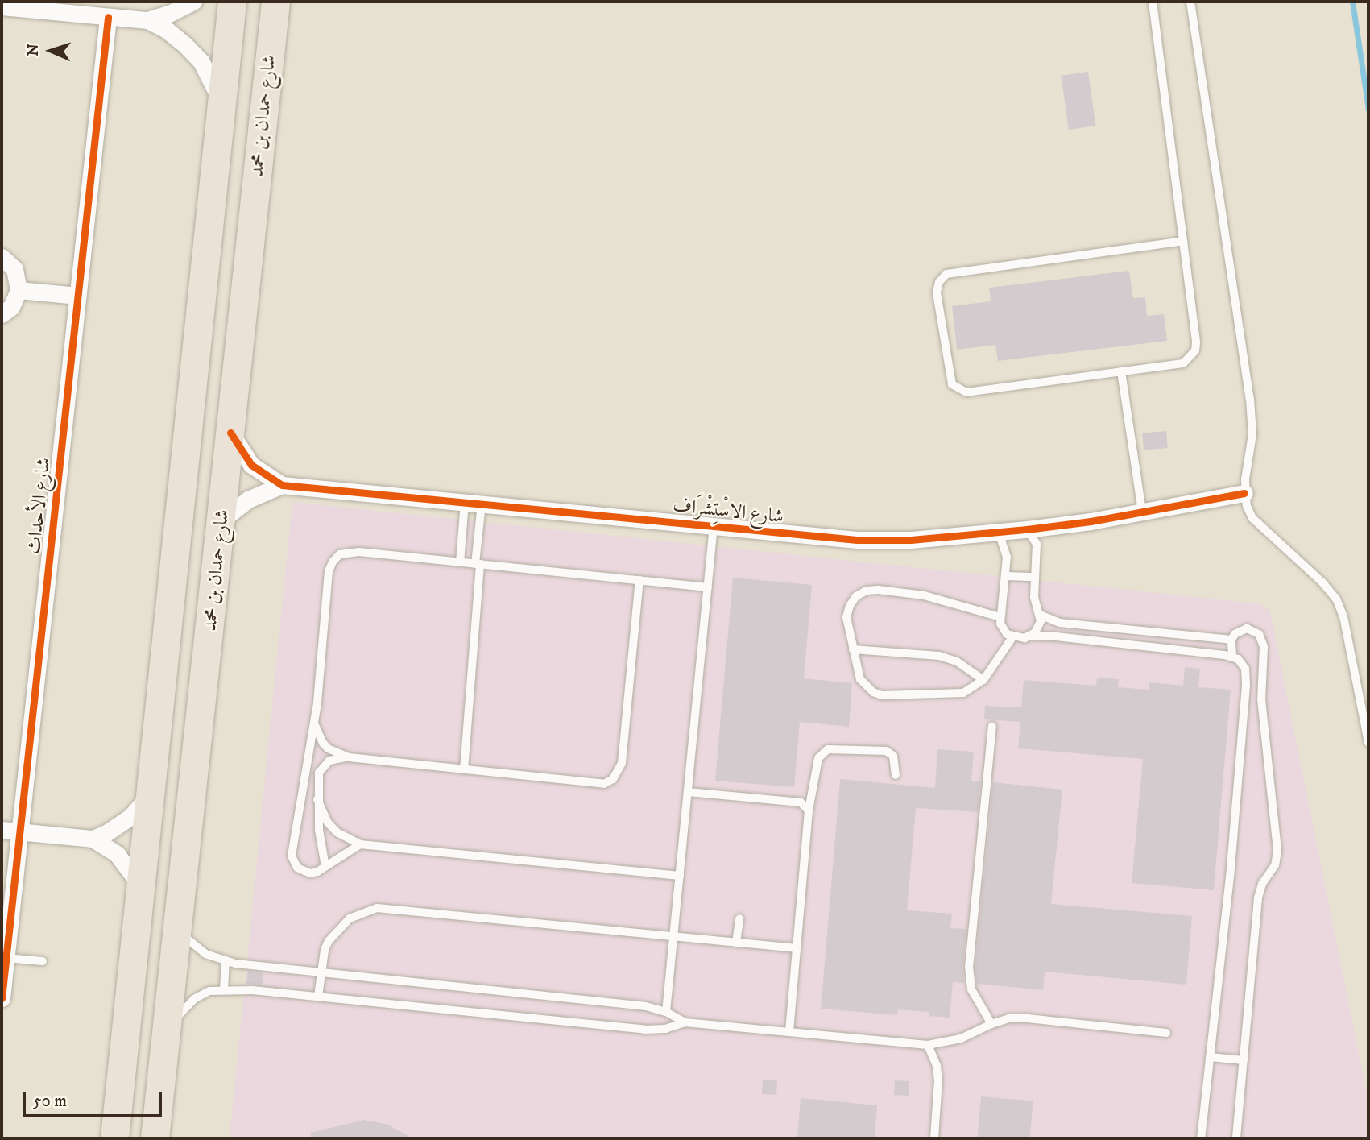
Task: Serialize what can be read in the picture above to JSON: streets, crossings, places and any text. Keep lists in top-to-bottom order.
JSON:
{
  "streets": {
    "main road": ["شارع حمدان بن محمد"],
    "street": ["شارع الأحداث", "شارع الاسْتِشْرَاف"]
  },
  "crossings": [
    ["شارع حمدان بن محمد", "شارع الاسْتِشْرَاف"]
  ],
  "scale_bar": "50 m",
  "north": "left"
}
